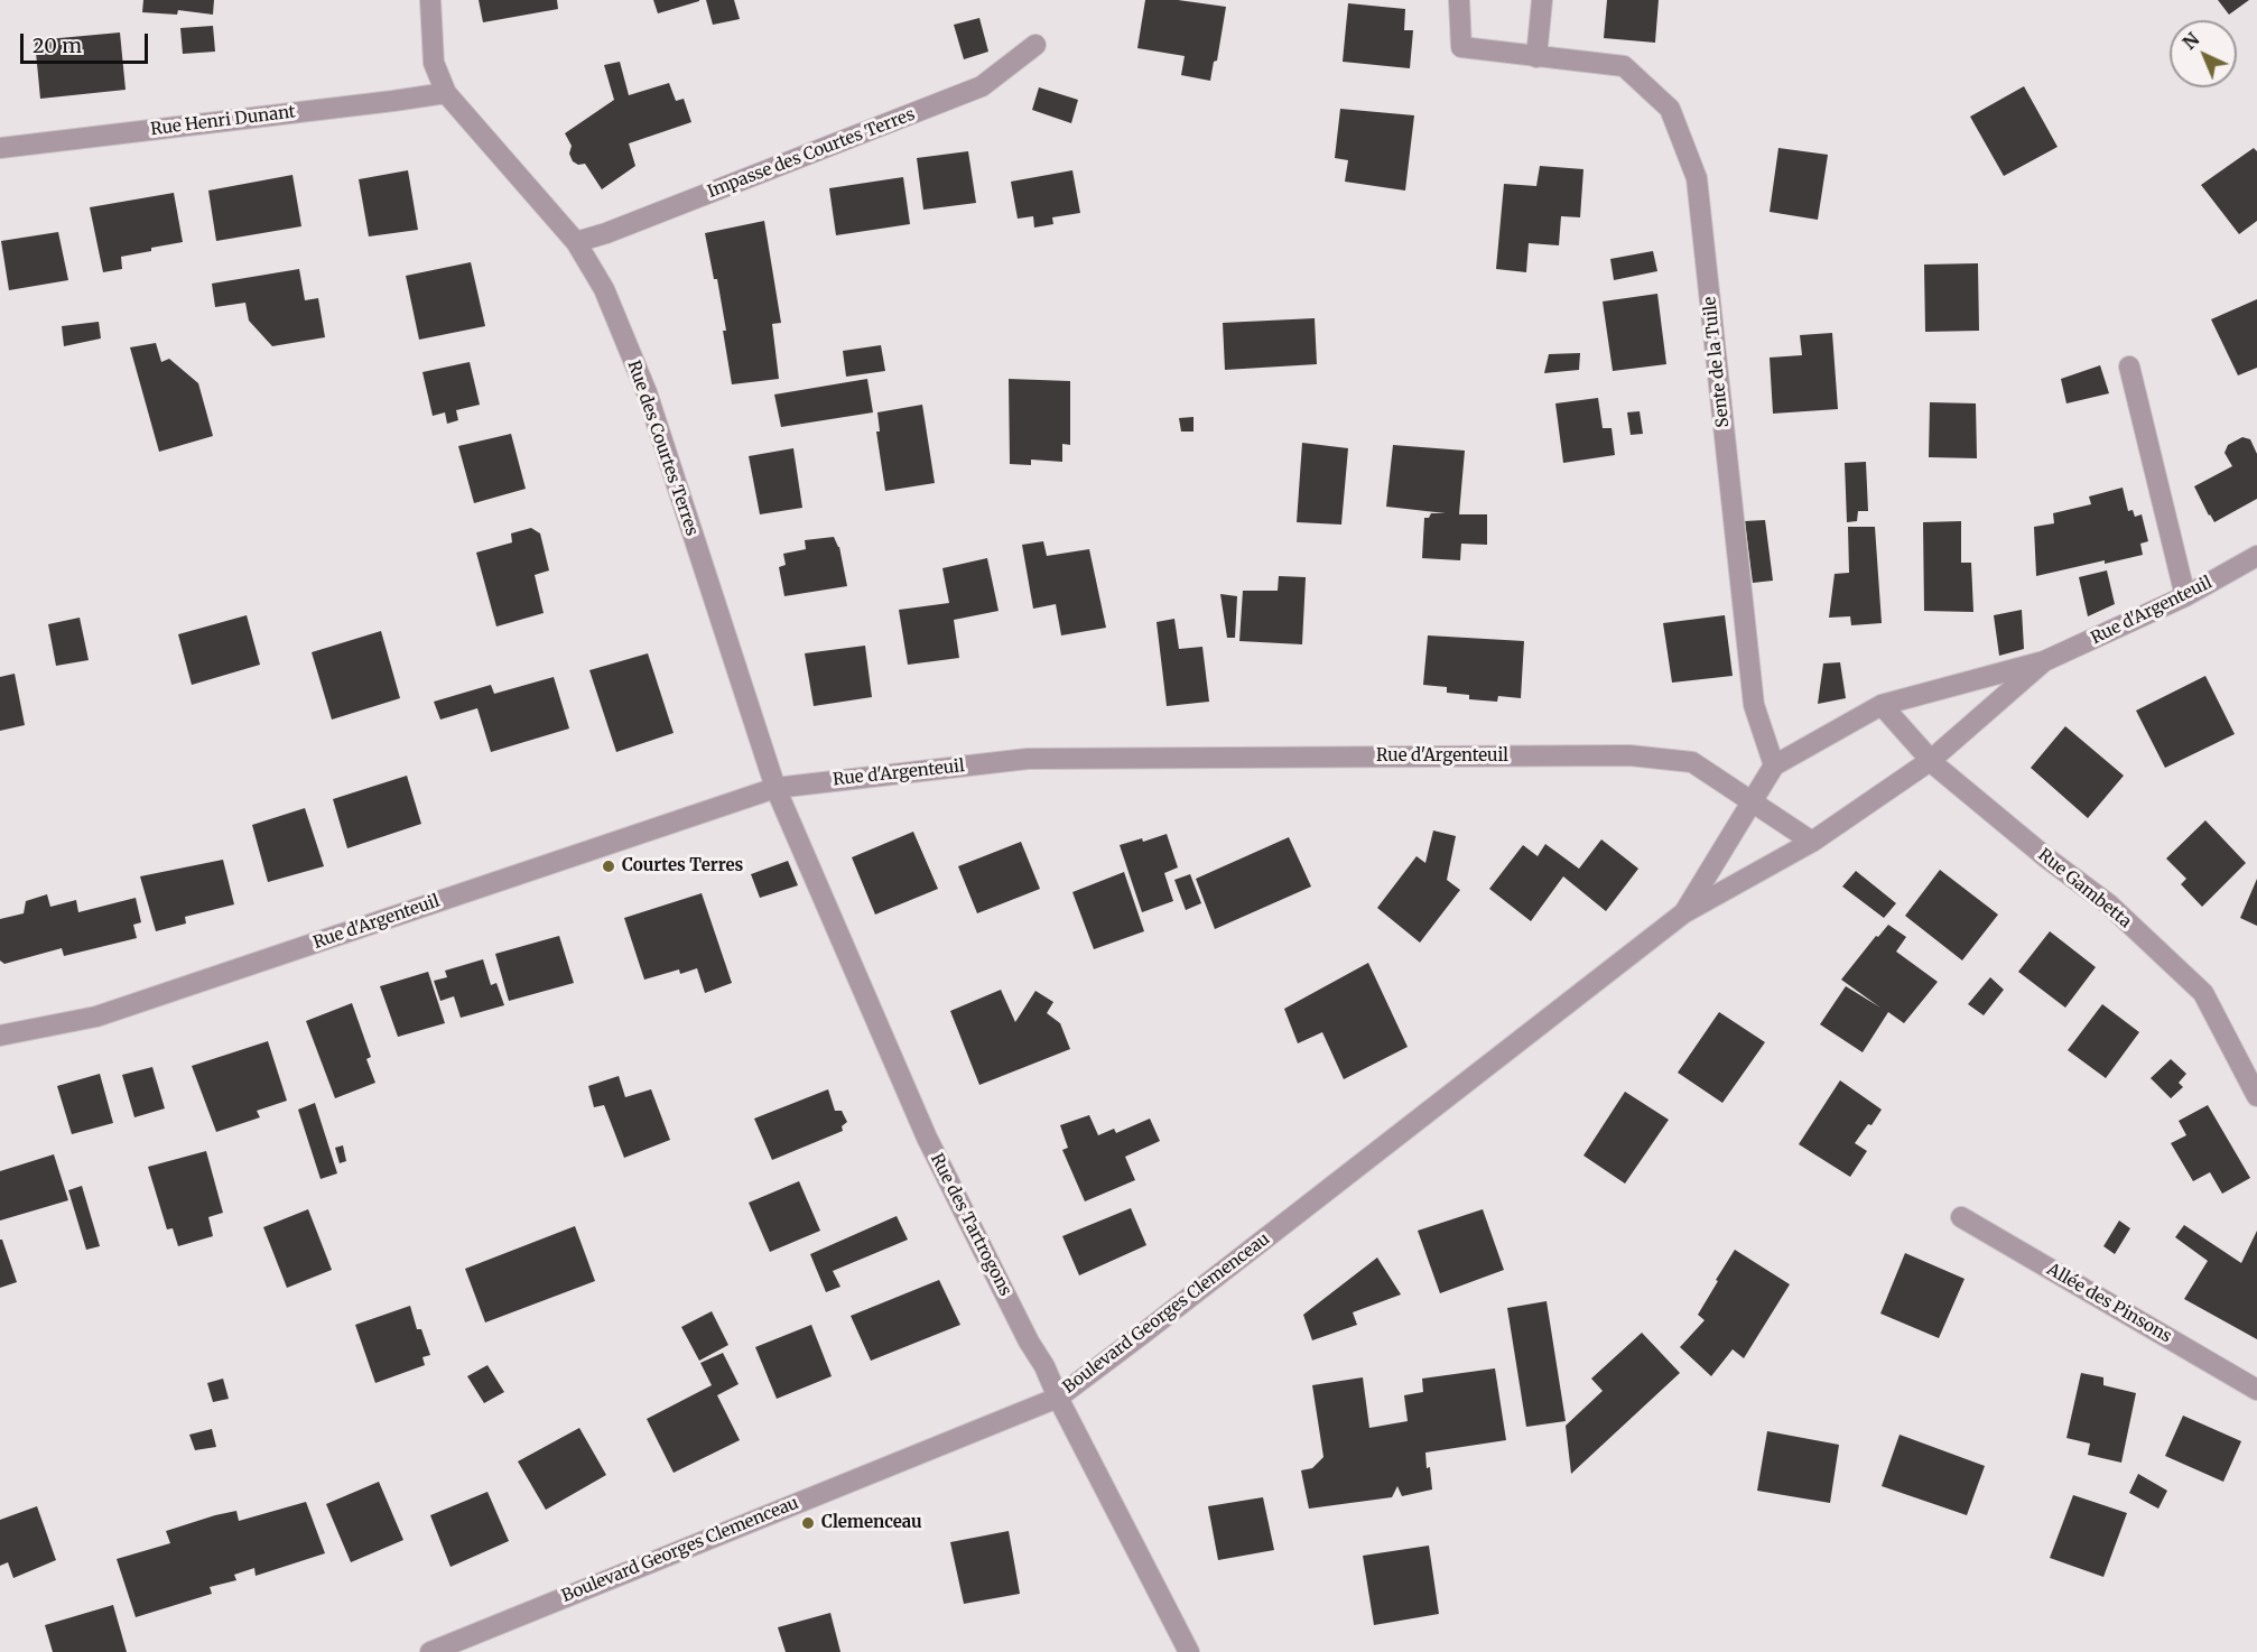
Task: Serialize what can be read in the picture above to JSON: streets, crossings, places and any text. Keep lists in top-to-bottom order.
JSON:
{
  "streets": {
    "street": [
      "Rue Henri Dunant",
      "Impasse des Courtes Terres",
      "Sente de la Tuile",
      "Rue des Courtes Terres",
      "Rue d'Argenteuil",
      "Rue Gambetta",
      "Rue des Tartrogons",
      "Allée des Pinsons",
      "Boulevard Georges Clemenceau"
    ]
  },
  "crossings": [
    ["Rue Henri Dunant", "Rue des Courtes Terres"],
    ["Impasse des Courtes Terres", "Rue des Courtes Terres"],
    ["Sente de la Tuile", "Boulevard Georges Clemenceau"],
    ["Rue des Courtes Terres", "Rue d'Argenteuil"],
    ["Rue des Courtes Terres", "Rue des Tartrogons"],
    ["Rue d'Argenteuil", "Rue des Tartrogons"],
    ["Rue d'Argenteuil", "Boulevard Georges Clemenceau"],
    ["Rue Gambetta", "Boulevard Georges Clemenceau"],
    ["Rue des Tartrogons", "Boulevard Georges Clemenceau"]
  ],
  "places": ["Courtes Terres", "Clemenceau"],
  "scale_bar": "20 m",
  "north": "top left"
}
